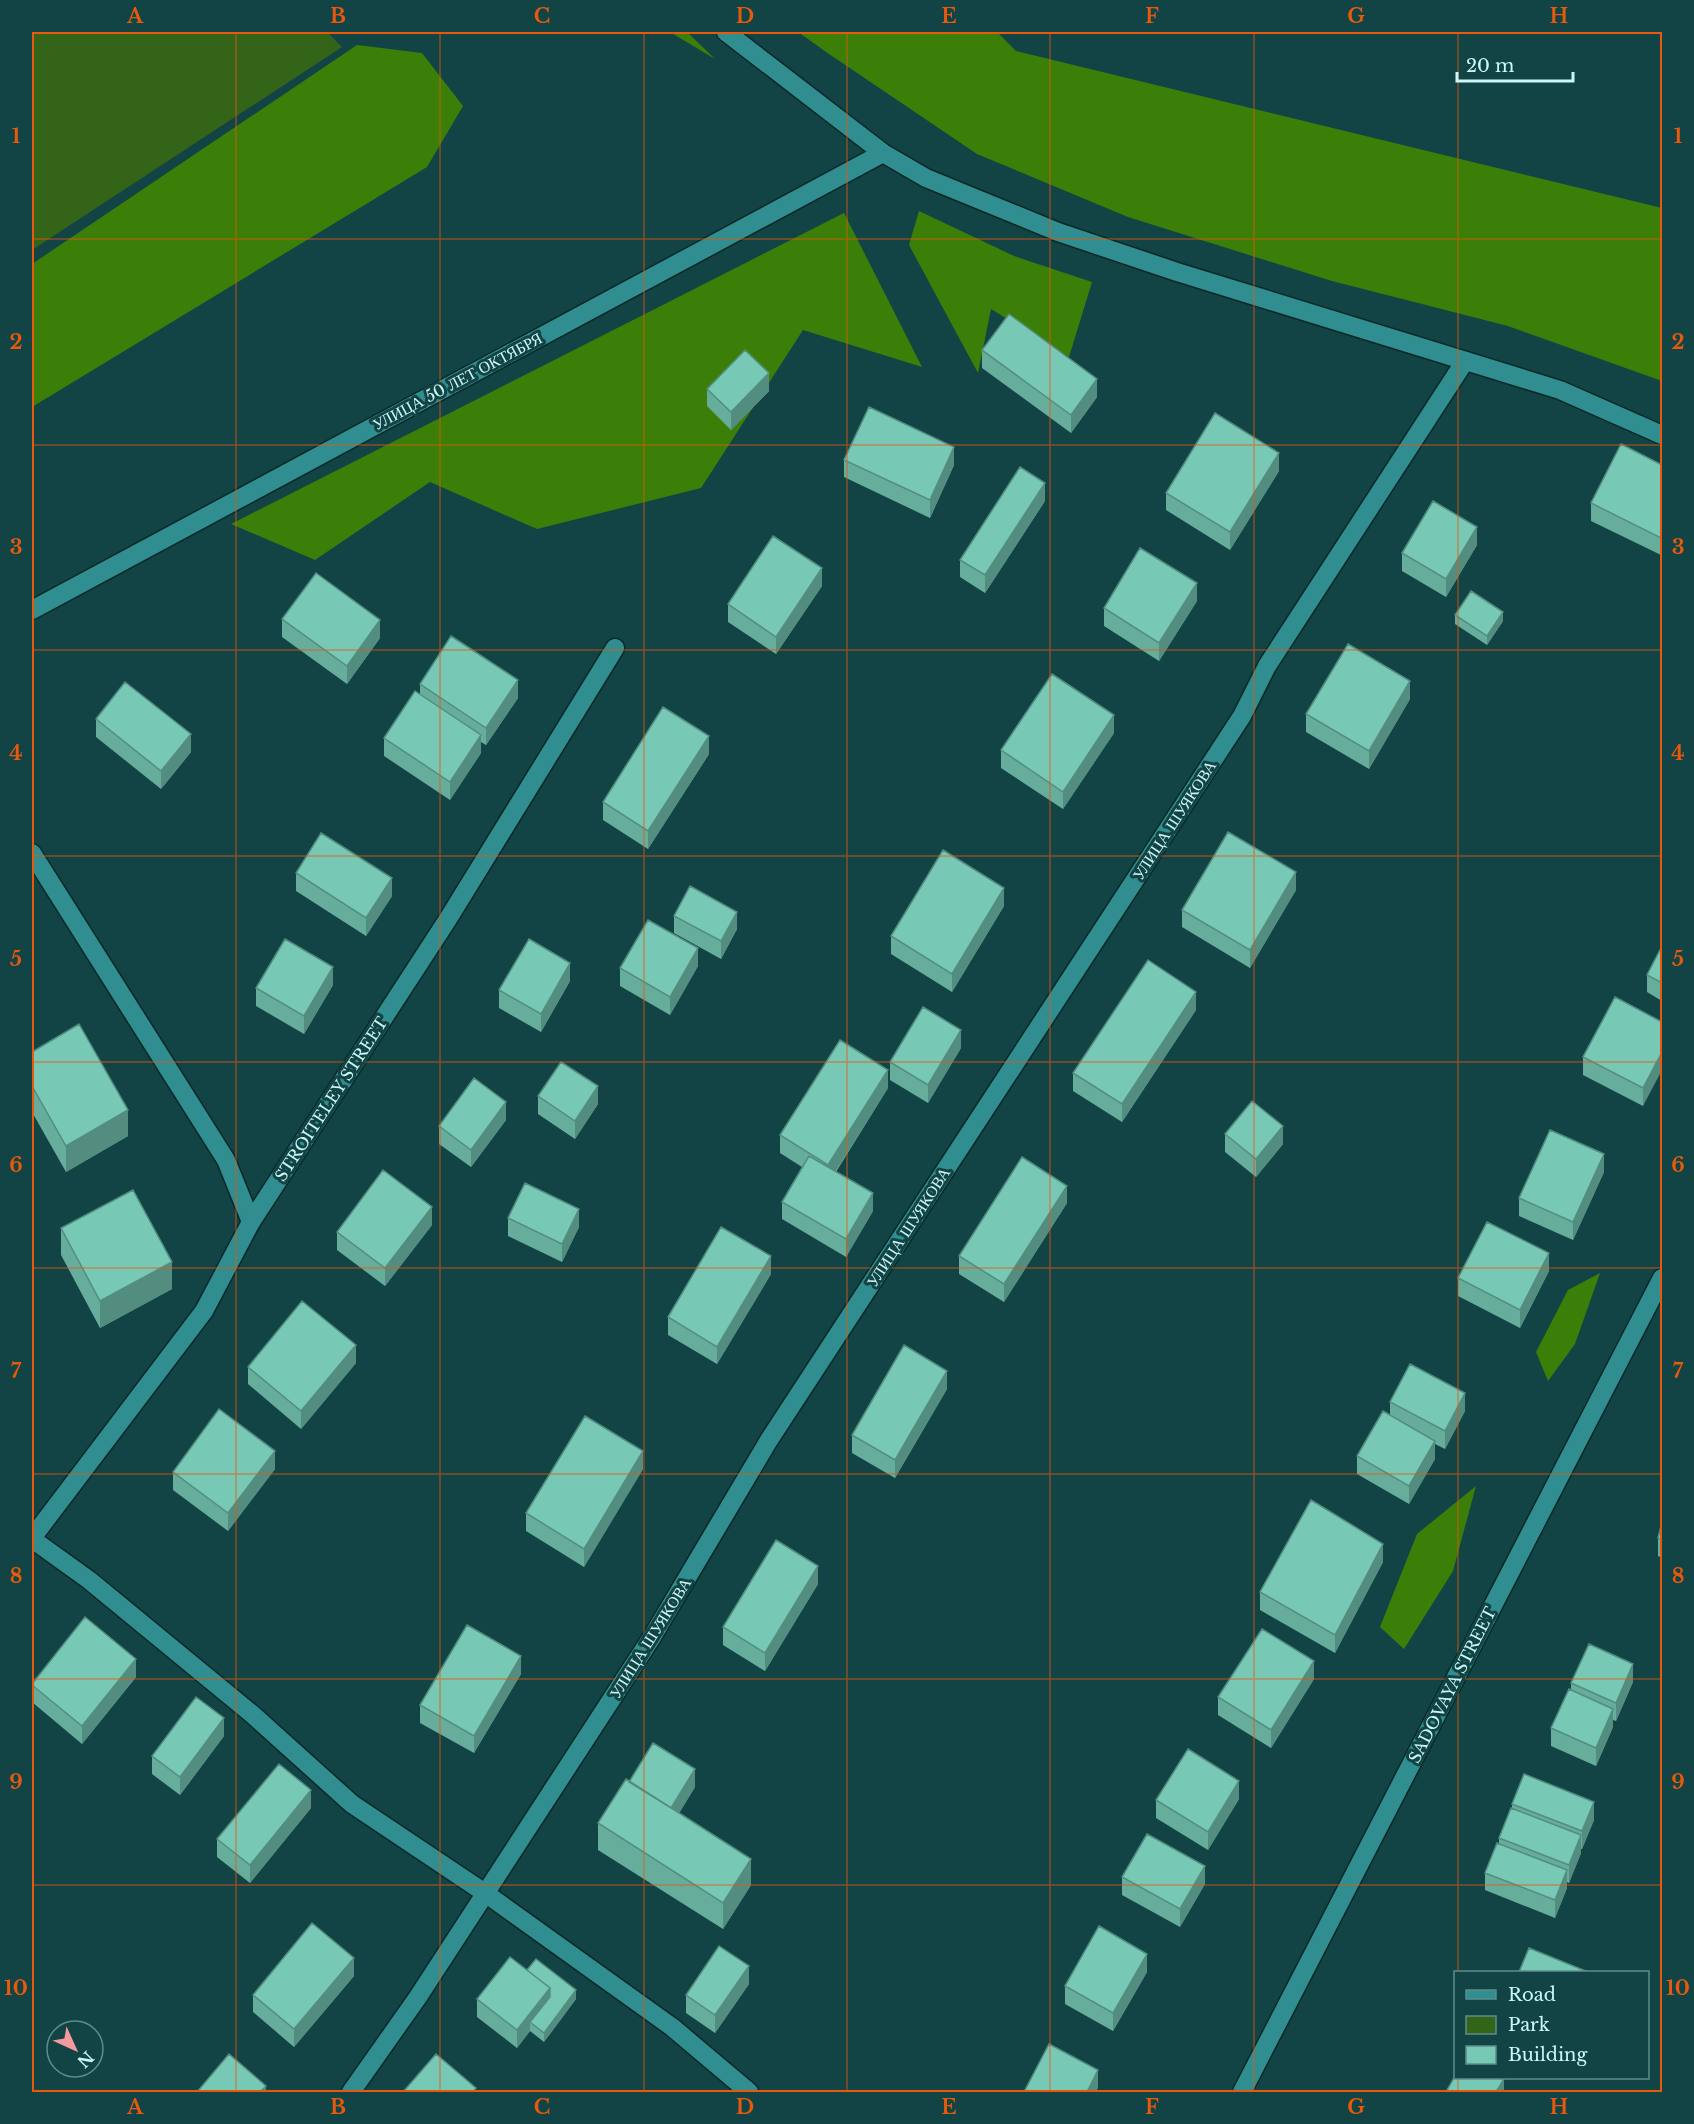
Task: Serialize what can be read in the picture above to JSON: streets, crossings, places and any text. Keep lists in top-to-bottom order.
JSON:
{
  "streets": {
    "street": [
      "УЛИЦА 50 ЛЕТ ОКТЯБРЯ",
      "УЛИЦА ШУЯКОВА",
      "STROITELEY STREET",
      "SADOVAYA STREET"
    ]
  },
  "legend": ["Road", "Park", "Building"],
  "scale_bar": "20 m",
  "north": "bottom right",
  "grid": {
    "columns": [
      "A",
      "B",
      "C",
      "D",
      "E",
      "F",
      "G",
      "H"
    ],
    "rows": [
      "1",
      "2",
      "3",
      "4",
      "5",
      "6",
      "7",
      "8",
      "9",
      "10"
    ]
  }
}
